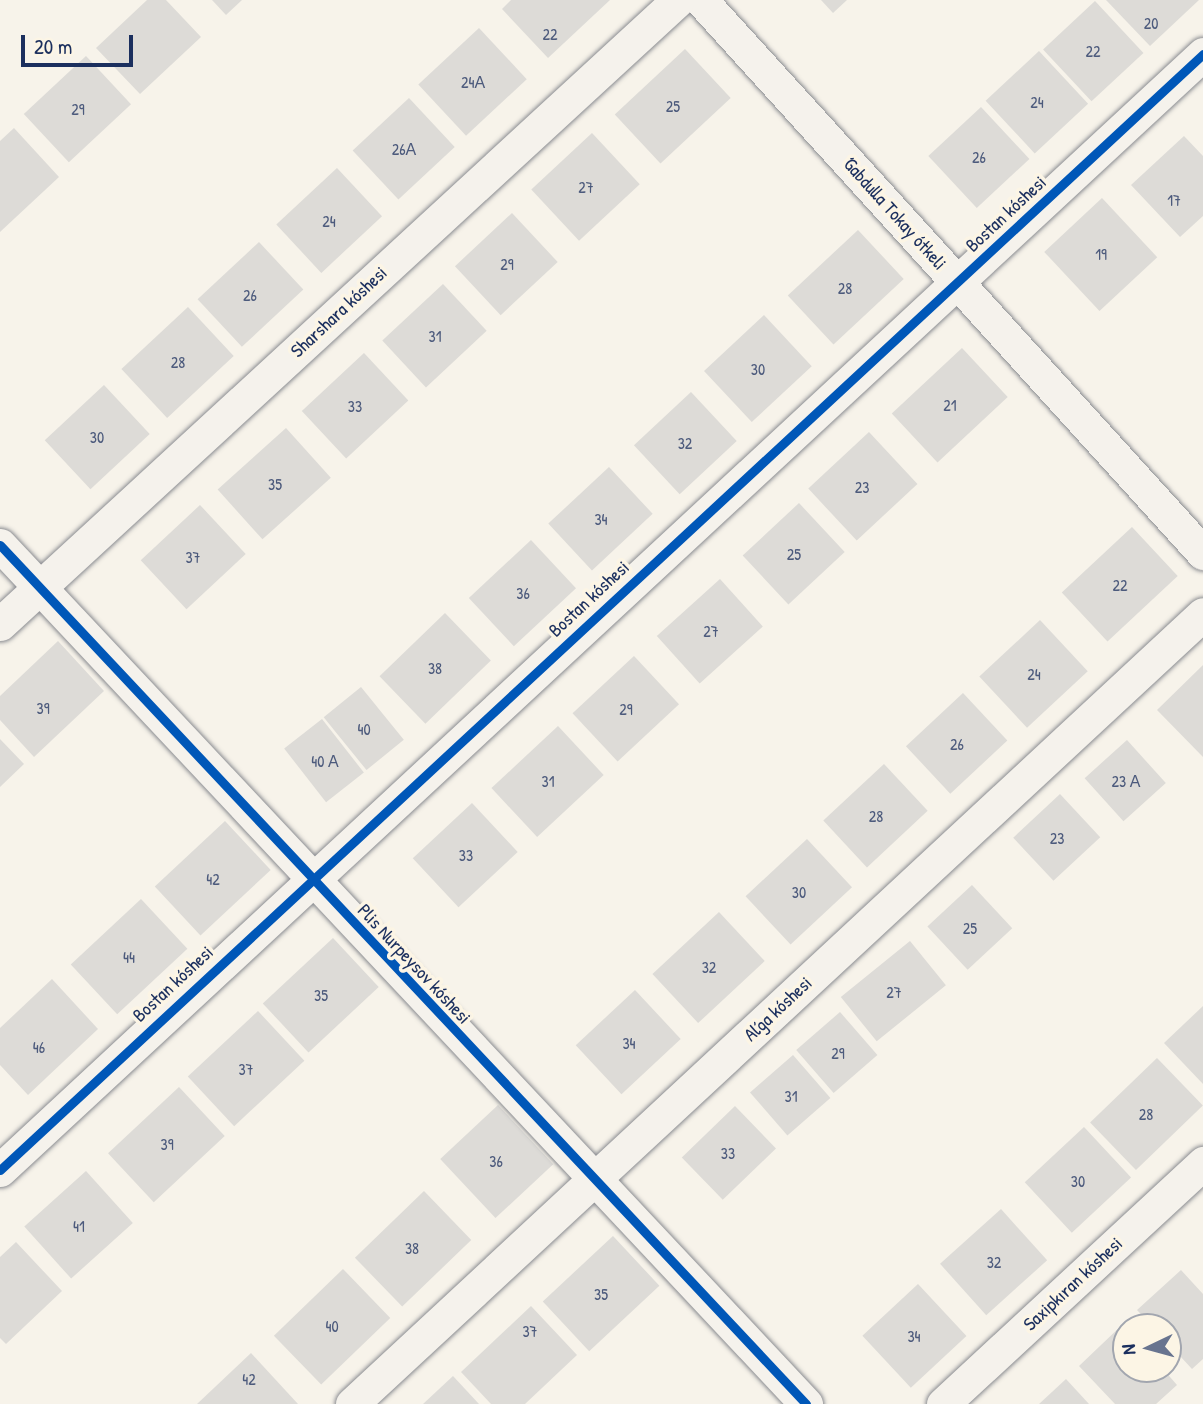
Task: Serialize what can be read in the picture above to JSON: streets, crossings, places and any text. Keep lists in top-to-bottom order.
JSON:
{
  "streets": {
    "street": [
      "Ǵabdulla Tokay ótkeli",
      "Bostan kóshesi",
      "Sharshara kóshesi",
      "Plis Nurpeysov kóshesi",
      "Alǵa kóshesi",
      "Saxipkıran kóshesi"
    ]
  },
  "crossings": [
    ["Ǵabdulla Tokay ótkeli", "Bostan kóshesi"],
    ["Bostan kóshesi", "Plis Nurpeysov kóshesi"],
    ["Sharshara kóshesi", "Plis Nurpeysov kóshesi"],
    ["Plis Nurpeysov kóshesi", "Alǵa kóshesi"]
  ],
  "house_numbers": [
    "20",
    "22",
    "22",
    "24А",
    "24",
    "25",
    "29",
    "26А",
    "26",
    "27",
    "17",
    "24",
    "19",
    "29",
    "28",
    "26",
    "31",
    "28",
    "30",
    "21",
    "33",
    "30",
    "32",
    "35",
    "23",
    "34",
    "25",
    "37",
    "22",
    "36",
    "27",
    "38",
    "24",
    "39",
    "29",
    "40",
    "26",
    "40 А",
    "31",
    "23 А",
    "28",
    "23",
    "33",
    "42",
    "30",
    "25",
    "44",
    "32",
    "27",
    "35",
    "34",
    "46",
    "29",
    "37",
    "31",
    "28",
    "39",
    "33",
    "36",
    "30",
    "41",
    "38",
    "32",
    "35",
    "40",
    "37",
    "34",
    "42"
  ],
  "scale_bar": "20 m",
  "north": "left"
}
